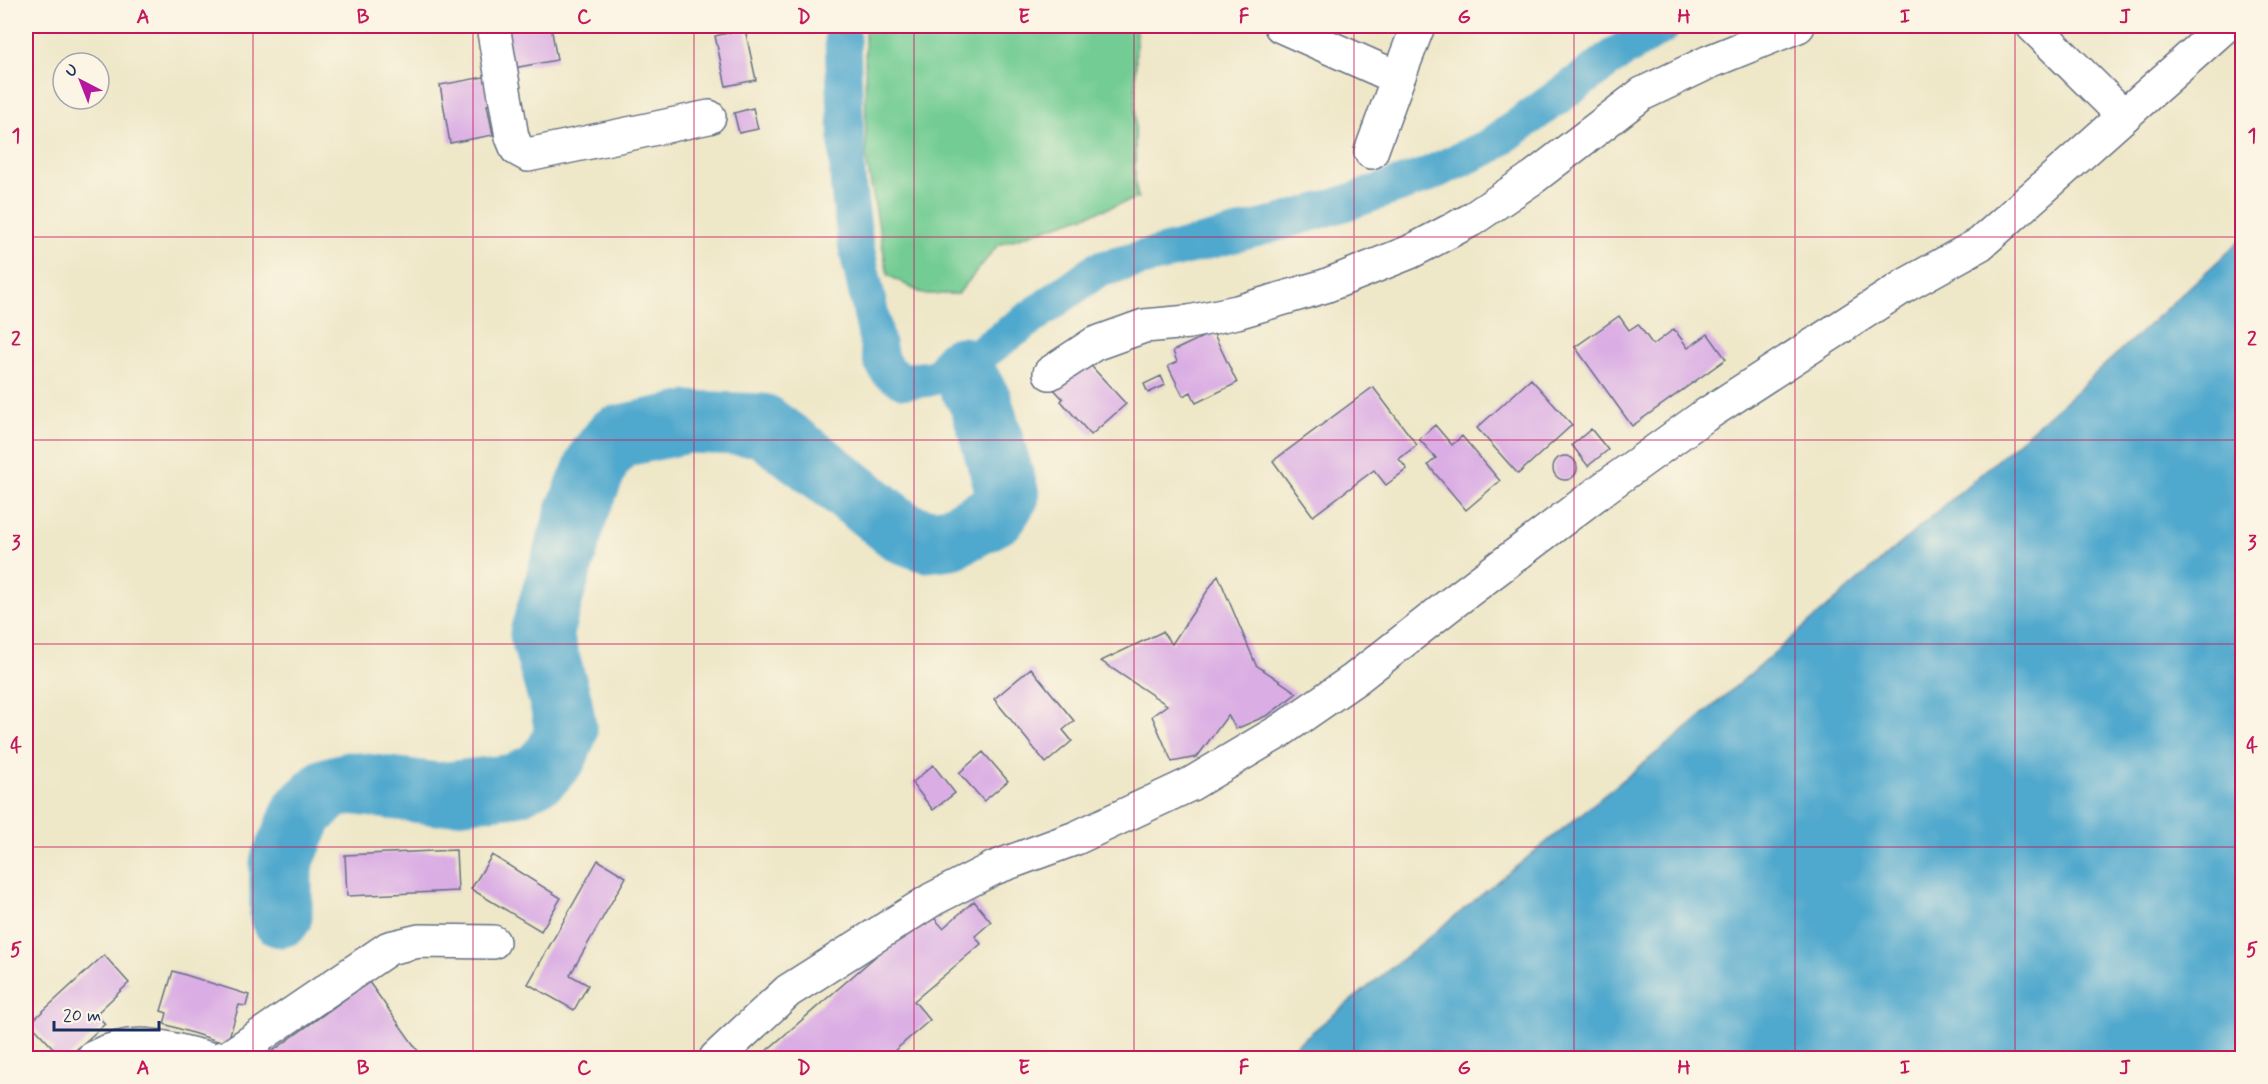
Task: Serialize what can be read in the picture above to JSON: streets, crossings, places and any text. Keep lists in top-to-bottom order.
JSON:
{
  "scale_bar": "20 m",
  "north": "top left",
  "grid": {
    "columns": [
      "A",
      "B",
      "C",
      "D",
      "E",
      "F",
      "G",
      "H",
      "I",
      "J"
    ],
    "rows": [
      "1",
      "2",
      "3",
      "4",
      "5"
    ]
  }
}
